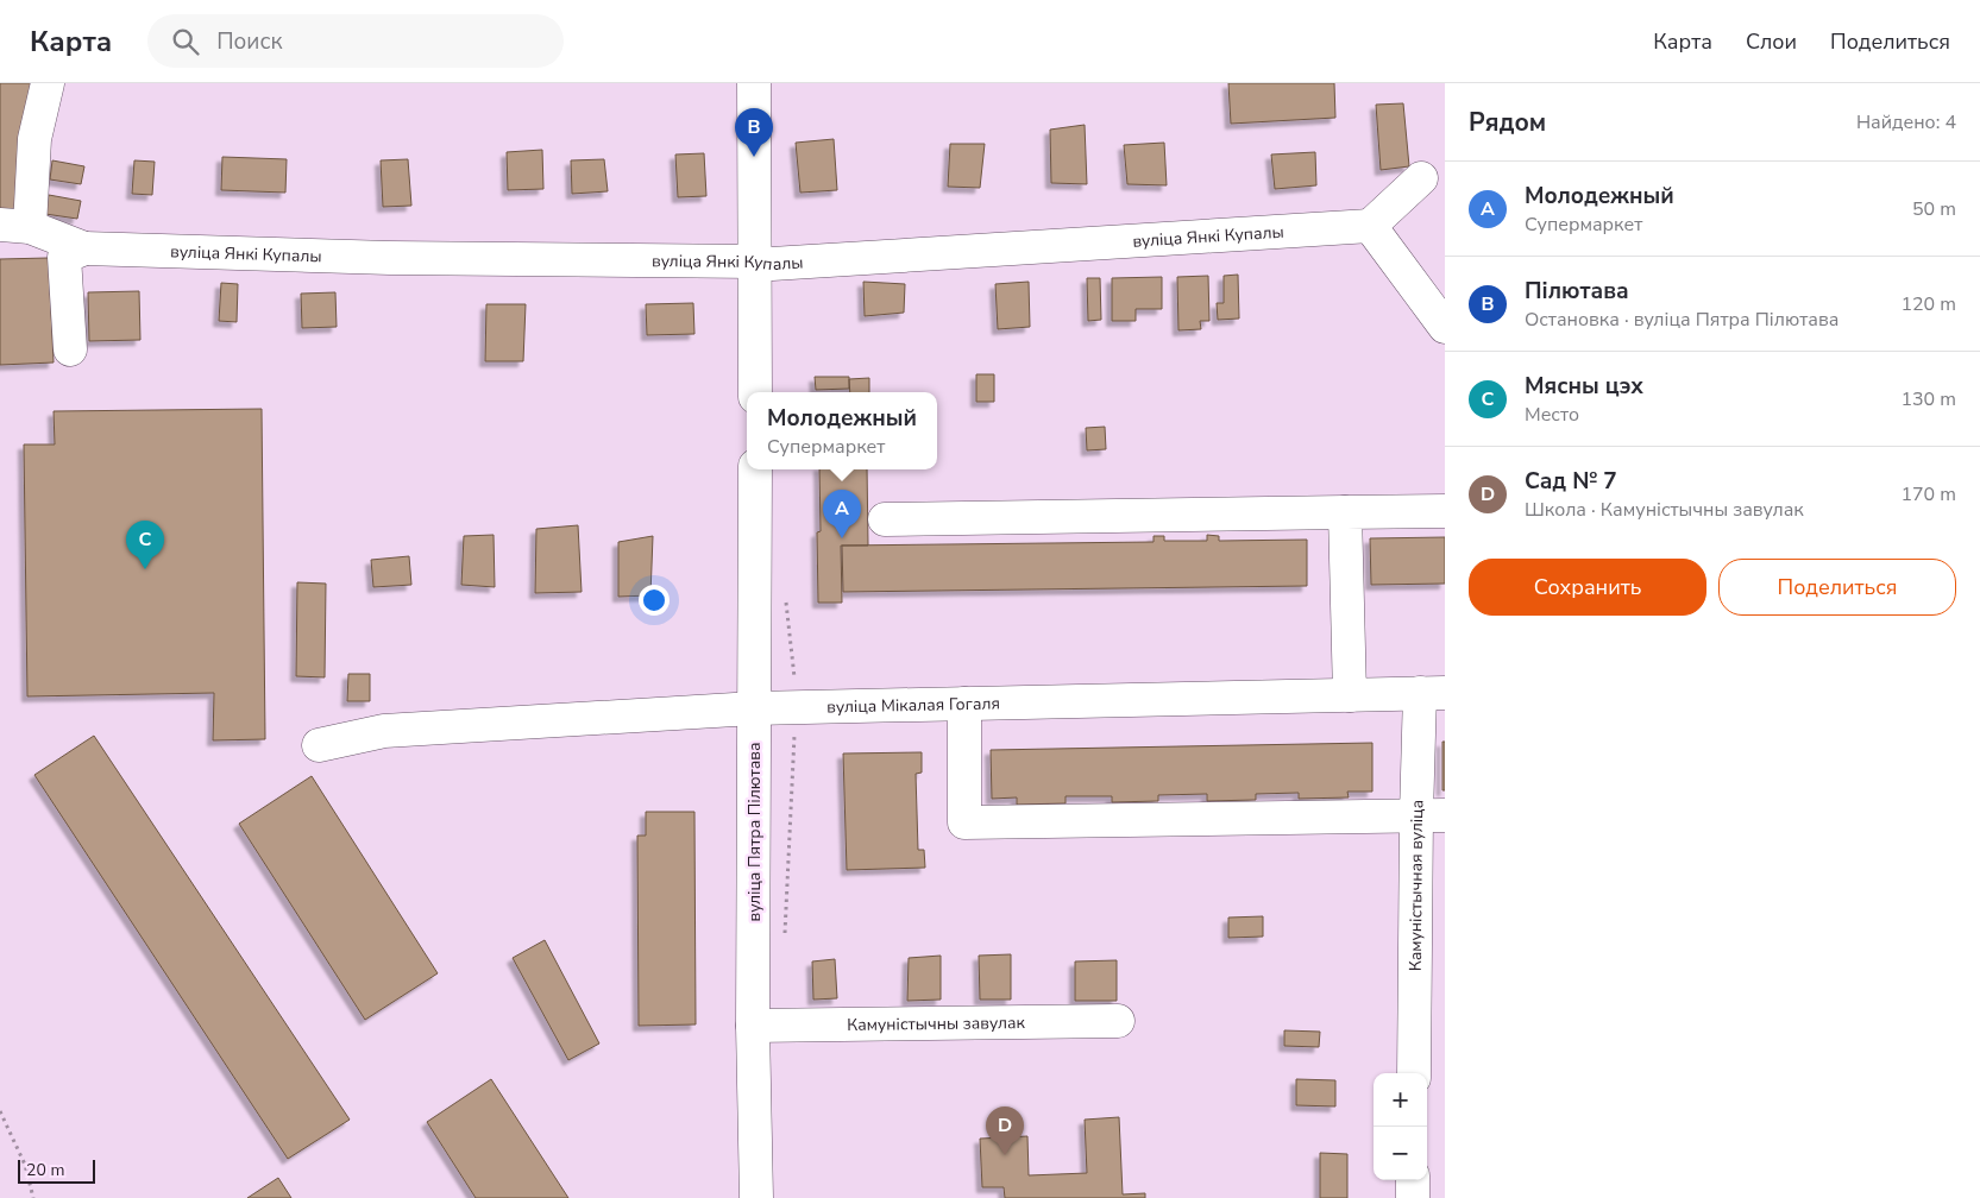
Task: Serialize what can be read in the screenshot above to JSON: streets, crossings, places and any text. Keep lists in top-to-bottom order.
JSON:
{
  "streets": {
    "street": [
      "вуліца Янкі Купалы",
      "вуліца Мікалая Гогаля",
      "вуліца Пятра Пілютава",
      "Камуністычная вуліца",
      "Камуністычны завулак"
    ]
  },
  "crossings": [
    ["вуліца Мікалая Гогаля", "вуліца Пятра Пілютава"],
    ["вуліца Мікалая Гогаля", "Камуністычная вуліца"],
    ["вуліца Пятра Пілютава", "Камуністычны завулак"]
  ],
  "scale_bar": "20 m",
  "page": {
    "header": "Карта",
    "search": "Поиск",
    "nav": ["Карта", "Слои", "Поделиться"],
    "heading": ["Рядом", "Найдено: 4"],
    "pins": [
      "B",
      "A",
      "C",
      "D"
    ],
    "list": [
      {
        "mark": "A",
        "name": "Молодежный",
        "note": "Супермаркет",
        "value": "50 m"
      },
      {
        "mark": "B",
        "name": "Пілютава",
        "note": "Остановка · вуліца Пятра Пілютава",
        "value": "120 m"
      },
      {
        "mark": "C",
        "name": "Мясны цэх",
        "note": "Место",
        "value": "130 m"
      },
      {
        "mark": "D",
        "name": "Сад № 7",
        "note": "Школа · Камуністычны завулак",
        "value": "170 m"
      }
    ],
    "popup": ["Молодежный", "Супермаркет"],
    "buttons": ["Сохранить", "Поделиться"],
    "map_buttons": ["+", "−"],
    "scale": "20 m"
  }
}
